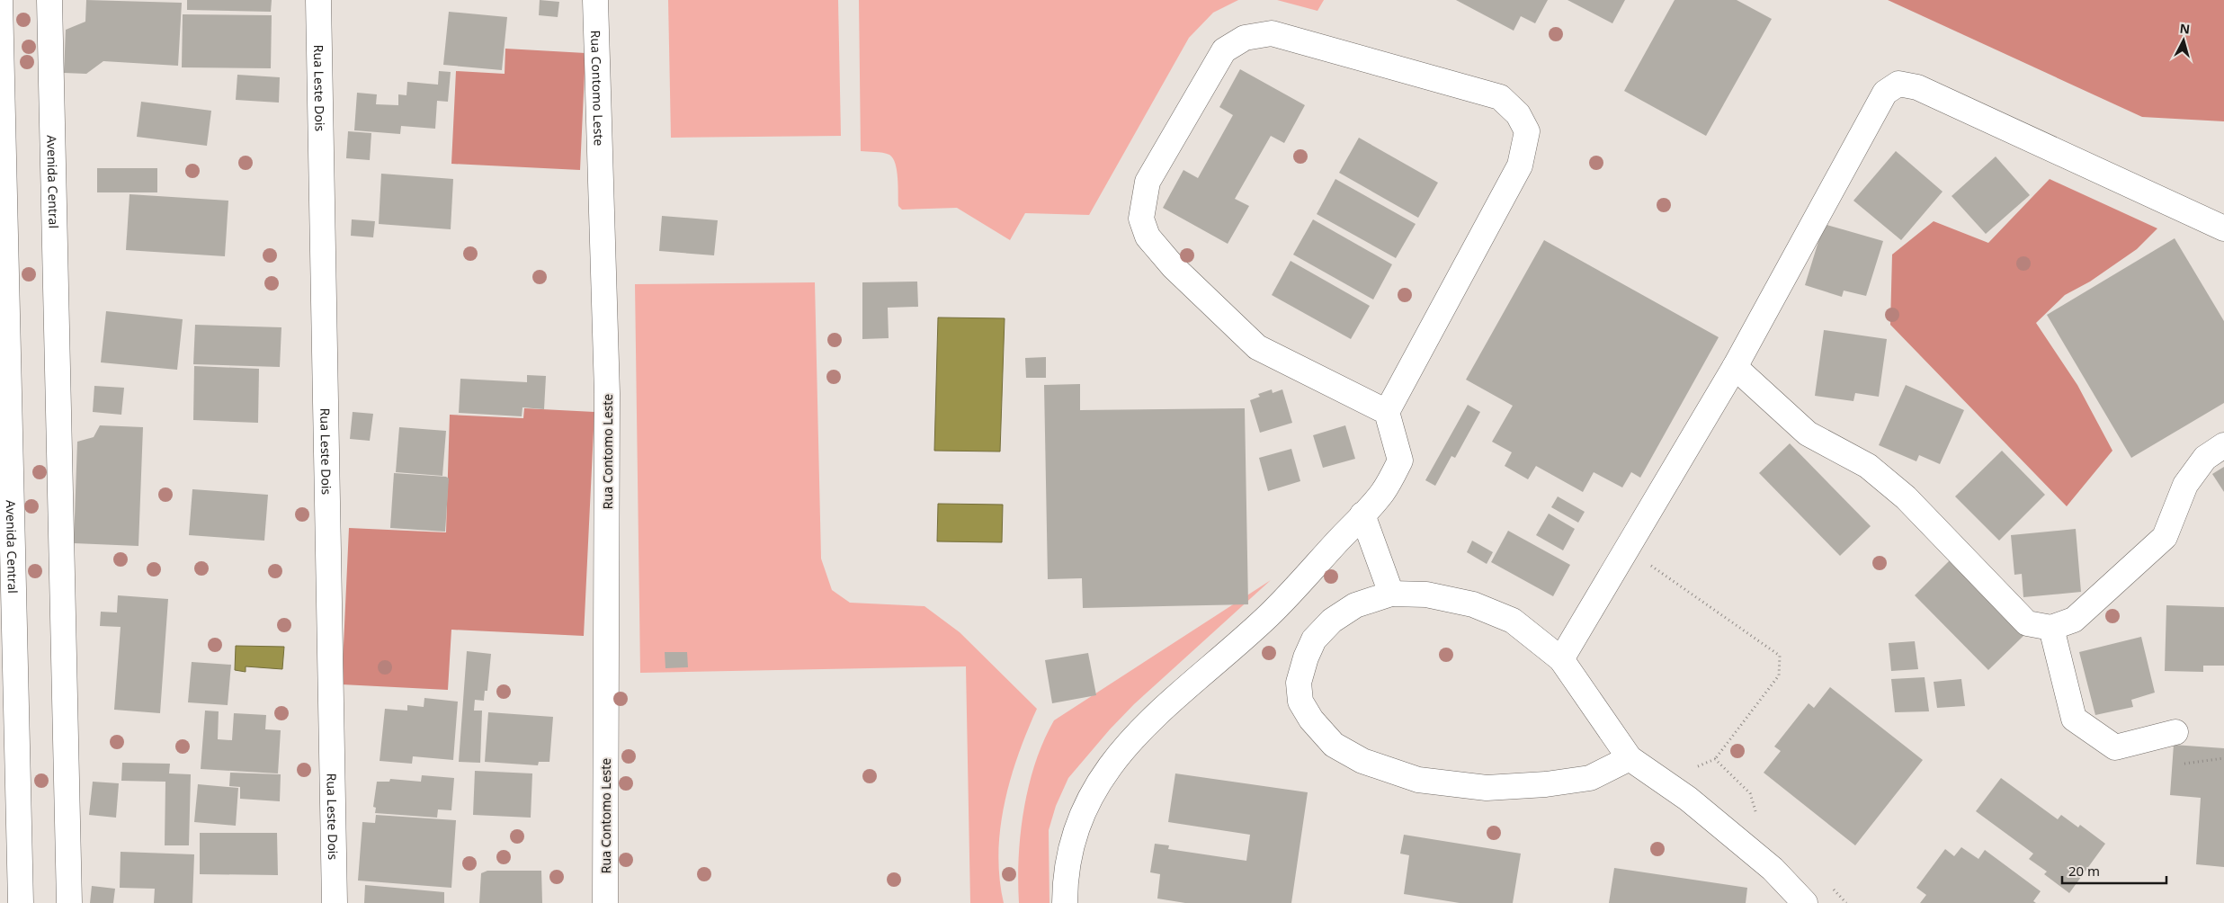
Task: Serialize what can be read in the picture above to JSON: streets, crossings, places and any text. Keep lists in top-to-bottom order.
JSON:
{
  "streets": {
    "street": ["Rua Leste Dois", "Rua Contomo Leste", "Avenida Central"]
  },
  "scale_bar": "20 m",
  "north": "top"
}
